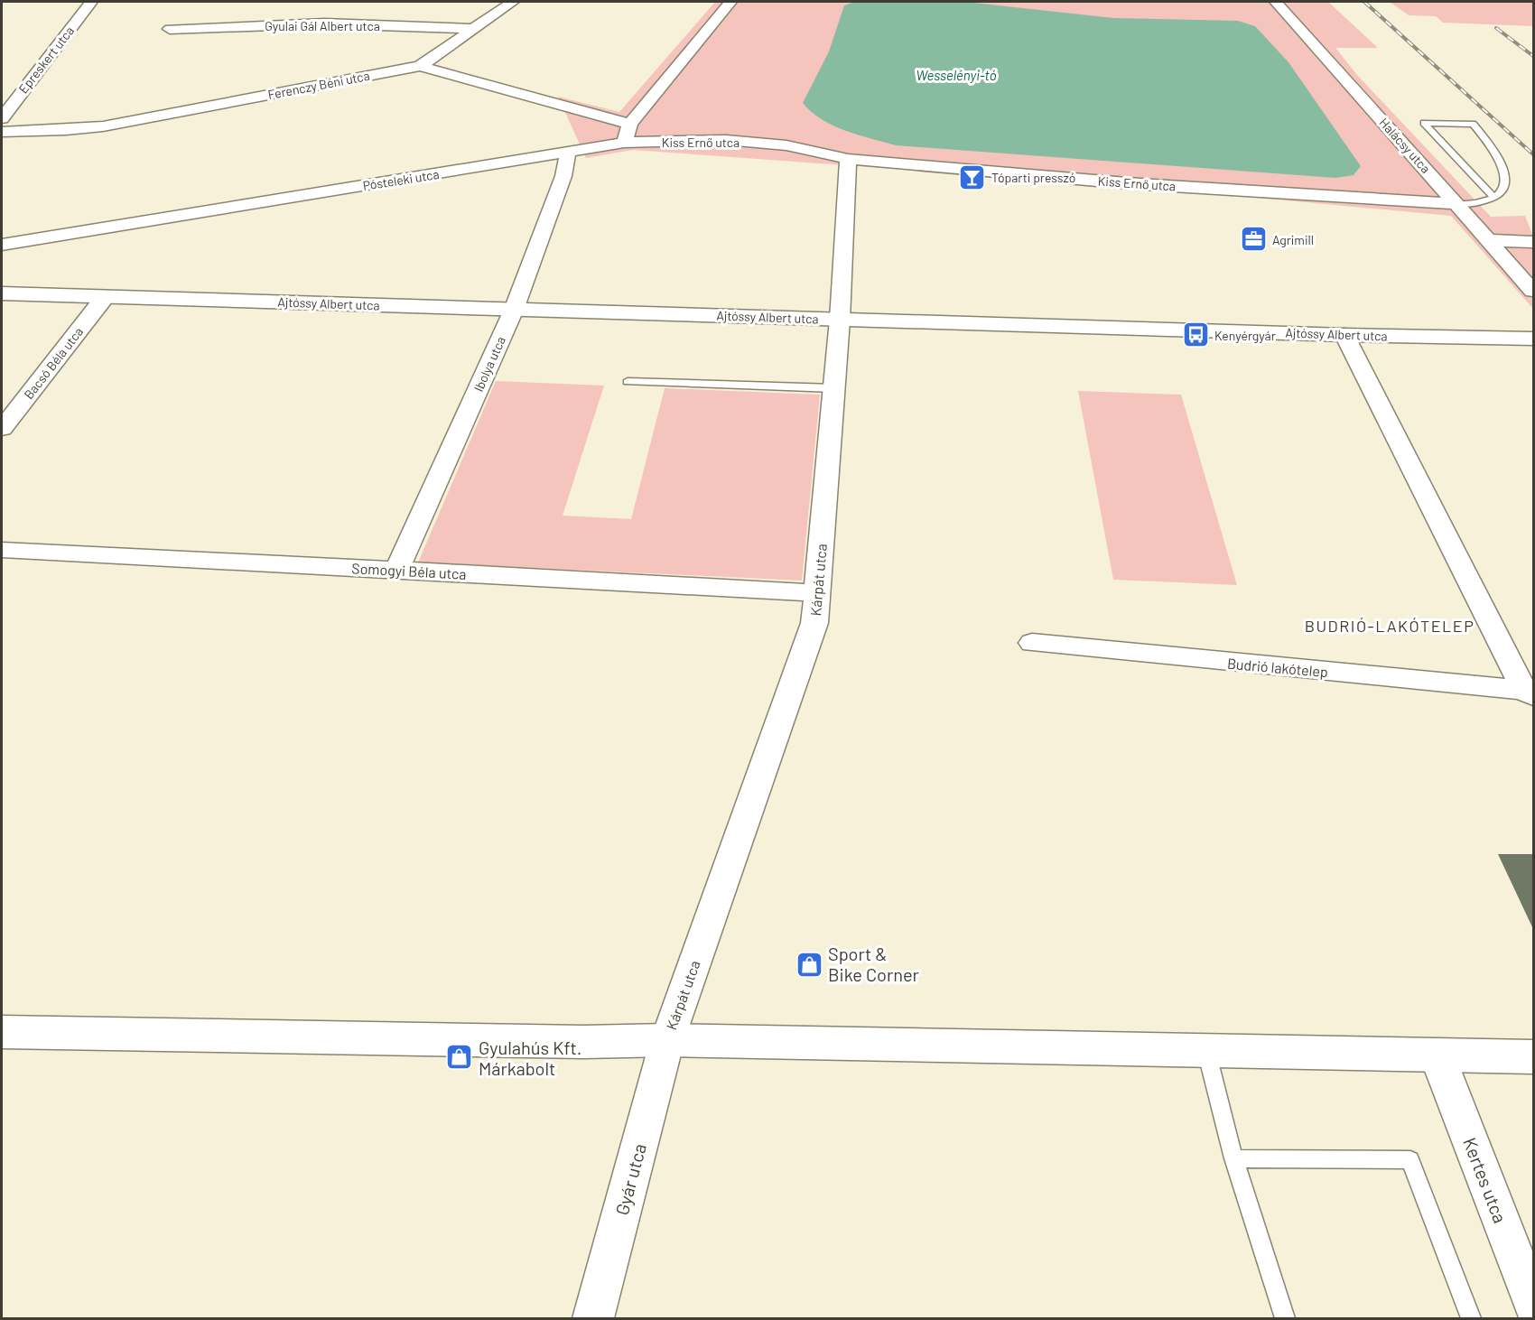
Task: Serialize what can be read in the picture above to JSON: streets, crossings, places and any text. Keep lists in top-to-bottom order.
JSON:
{
  "streets": {
    "main road": ["Ajtóssy Albert utca"],
    "street": [
      "Gyulai Gál Albert utca",
      "Epreskert utca",
      "Ferenczy Béni utca",
      "Kiss Ernő utca",
      "Halácsy utca",
      "Pósteleki utca",
      "Bacsó Béla utca",
      "Ibolya utca",
      "Somogyi Béla utca",
      "Kárpát utca",
      "Budrió lakótelep",
      "Gyár utca",
      "Kertes utca"
    ]
  },
  "crossings": [
    ["Kiss Ernő utca", "Halácsy utca"],
    ["Kiss Ernő utca", "Pósteleki utca"],
    ["Kiss Ernő utca", "Kárpát utca"],
    ["Pósteleki utca", "Ibolya utca"],
    ["Ajtóssy Albert utca", "Bacsó Béla utca"],
    ["Ajtóssy Albert utca", "Ibolya utca"],
    ["Ajtóssy Albert utca", "Kárpát utca"],
    ["Ajtóssy Albert utca", "Budrió lakótelep"],
    ["Ibolya utca", "Somogyi Béla utca"],
    ["Somogyi Béla utca", "Kárpát utca"],
    ["Kárpát utca", "Gyár utca"]
  ],
  "districts": ["BUDRIÓ-LAKÓTELEP"],
  "water": ["Wesselényi-tó"],
  "places": {
    "bar": ["Tóparti presszó"],
    "office": ["Agrimill"],
    "bus stop": ["Kenyérgyár"],
    "shop": ["Sport & Bike Corner", "Gyulahús Kft. Márkabolt"]
  }
}
